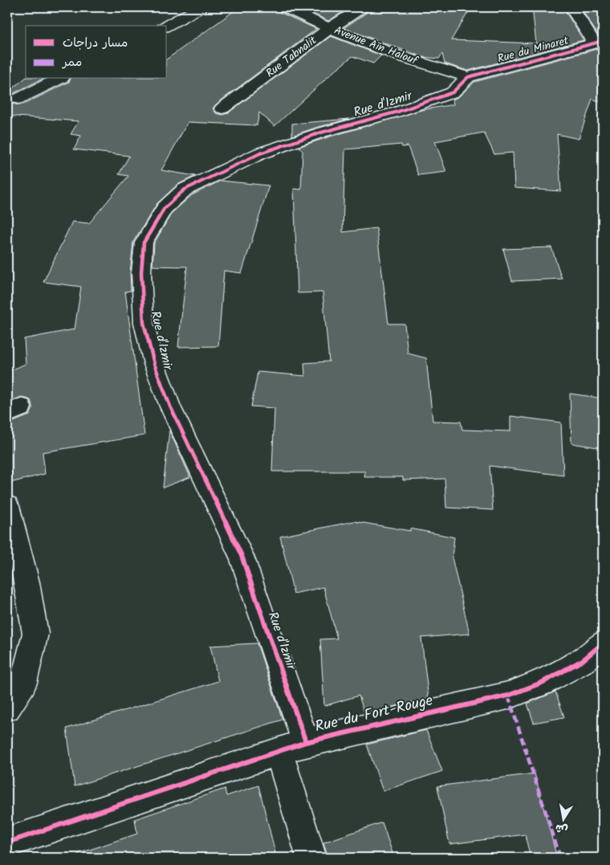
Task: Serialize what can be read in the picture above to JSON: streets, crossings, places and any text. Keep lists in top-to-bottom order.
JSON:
{
  "streets": {
    "street": [
      "Avenue Aïn Halouf",
      "Rue du Minaret",
      "Rue Tabnalit",
      "Rue d'Izmir",
      "Rue du Fort-Rouge"
    ]
  },
  "crossings": [
    ["Avenue Aïn Halouf", "Rue du Minaret"],
    ["Avenue Aïn Halouf", "Rue Tabnalit"],
    ["Avenue Aïn Halouf", "Rue d'Izmir"],
    ["Rue du Minaret", "Rue d'Izmir"],
    ["Rue d'Izmir", "Rue du Fort-Rouge"]
  ],
  "legend": ["مسار دراجات", "ممر"],
  "north": "bottom"
}
